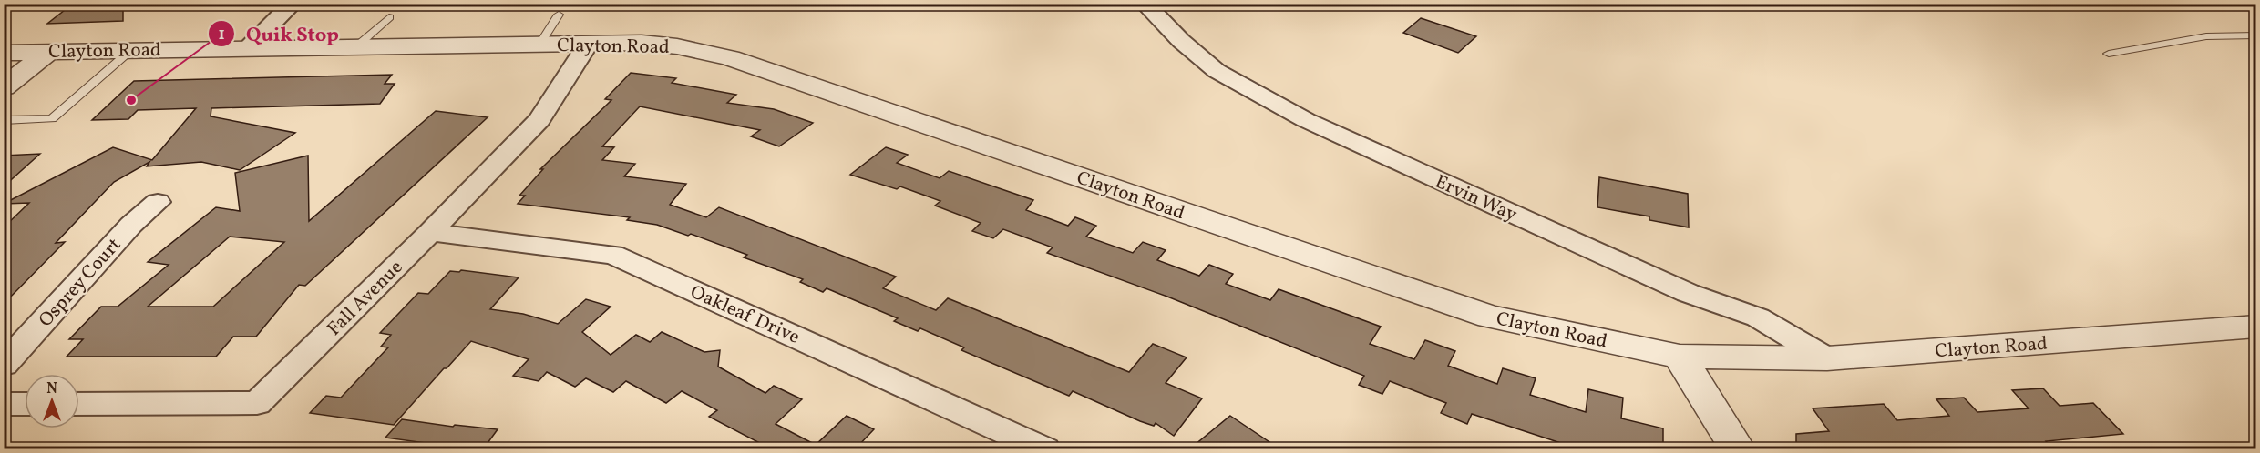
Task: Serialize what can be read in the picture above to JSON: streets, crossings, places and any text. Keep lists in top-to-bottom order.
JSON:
{
  "streets": {
    "street": [
      "Clayton Road",
      "Ervin Way",
      "Osprey Court",
      "Fall Avenue",
      "Oakleaf Drive"
    ]
  },
  "crossings": [
    ["Clayton Road", "Ervin Way"],
    ["Clayton Road", "Fall Avenue"],
    ["Fall Avenue", "Oakleaf Drive"]
  ],
  "places": ["Quik Stop"],
  "north": "top"
}
